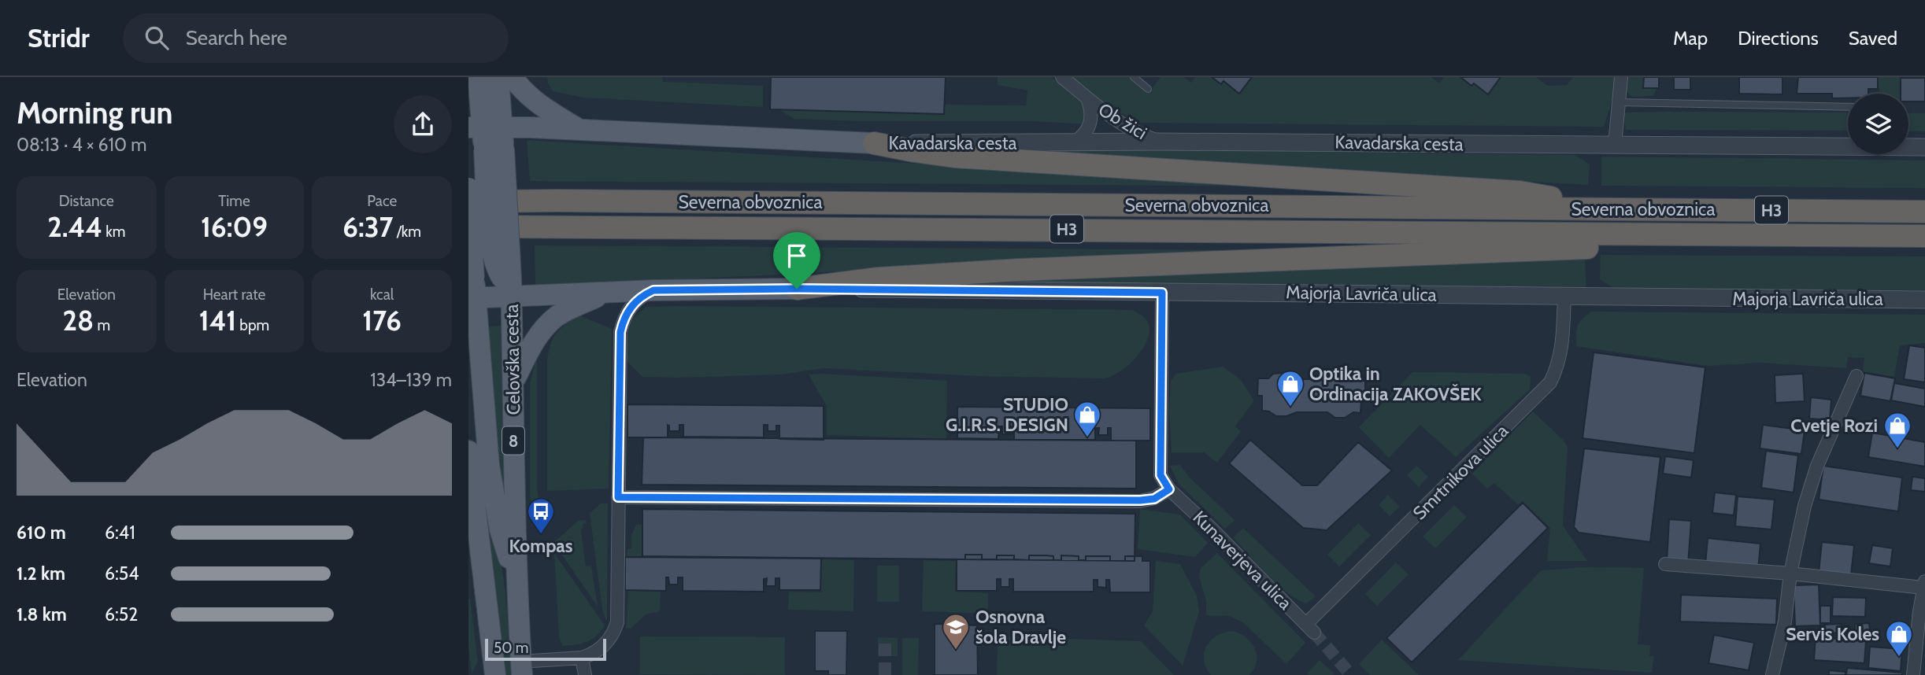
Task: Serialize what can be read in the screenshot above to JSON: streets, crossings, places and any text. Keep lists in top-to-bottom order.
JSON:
{
  "streets": {
    "highway": ["Severna obvoznica", "H3"],
    "main road": ["Celovška cesta", "8"],
    "street": [
      "Ob žici",
      "Kavadarska cesta",
      "Majorja Lavriča ulica",
      "Smrtnikova ulica",
      "Kunaverjeva ulica"
    ]
  },
  "crossings": [
    ["Ob žici", "Kavadarska cesta"],
    ["Majorja Lavriča ulica", "Smrtnikova ulica"],
    ["Majorja Lavriča ulica", "Kunaverjeva ulica"],
    ["Smrtnikova ulica", "Kunaverjeva ulica"]
  ],
  "places": {
    "shop": [
      "Optika in Ordinacija ZAKOVŠEK",
      "STUDIO G.I.R.S. DESIGN",
      "Cvetje Rozi",
      "Servis Koles"
    ],
    "bus stop": ["Kompas"],
    "school or university": ["Osnovna šola Dravlje"]
  },
  "scale_bar": "50 m",
  "page": {
    "header": "Stridr",
    "search": "Search here",
    "nav": ["Map", "Directions", "Saved"],
    "heading": ["Morning run", "08:13 · 4 × 610 m"],
    "stats": [
      ["Distance", "2.44 km"],
      ["Time", "16:09"],
      ["Pace", "6:37 /km"],
      ["Elevation", "28 m"],
      ["Heart rate", "141 bpm"],
      ["kcal", "176"]
    ],
    "chart": ["Elevation", "134–139 m"],
    "list": [
      {
        "name": "610 m",
        "note": "6:41"
      },
      {
        "name": "1.2 km",
        "note": "6:54"
      },
      {
        "name": "1.8 km",
        "note": "6:52"
      }
    ],
    "scale": "50 m"
  }
}
